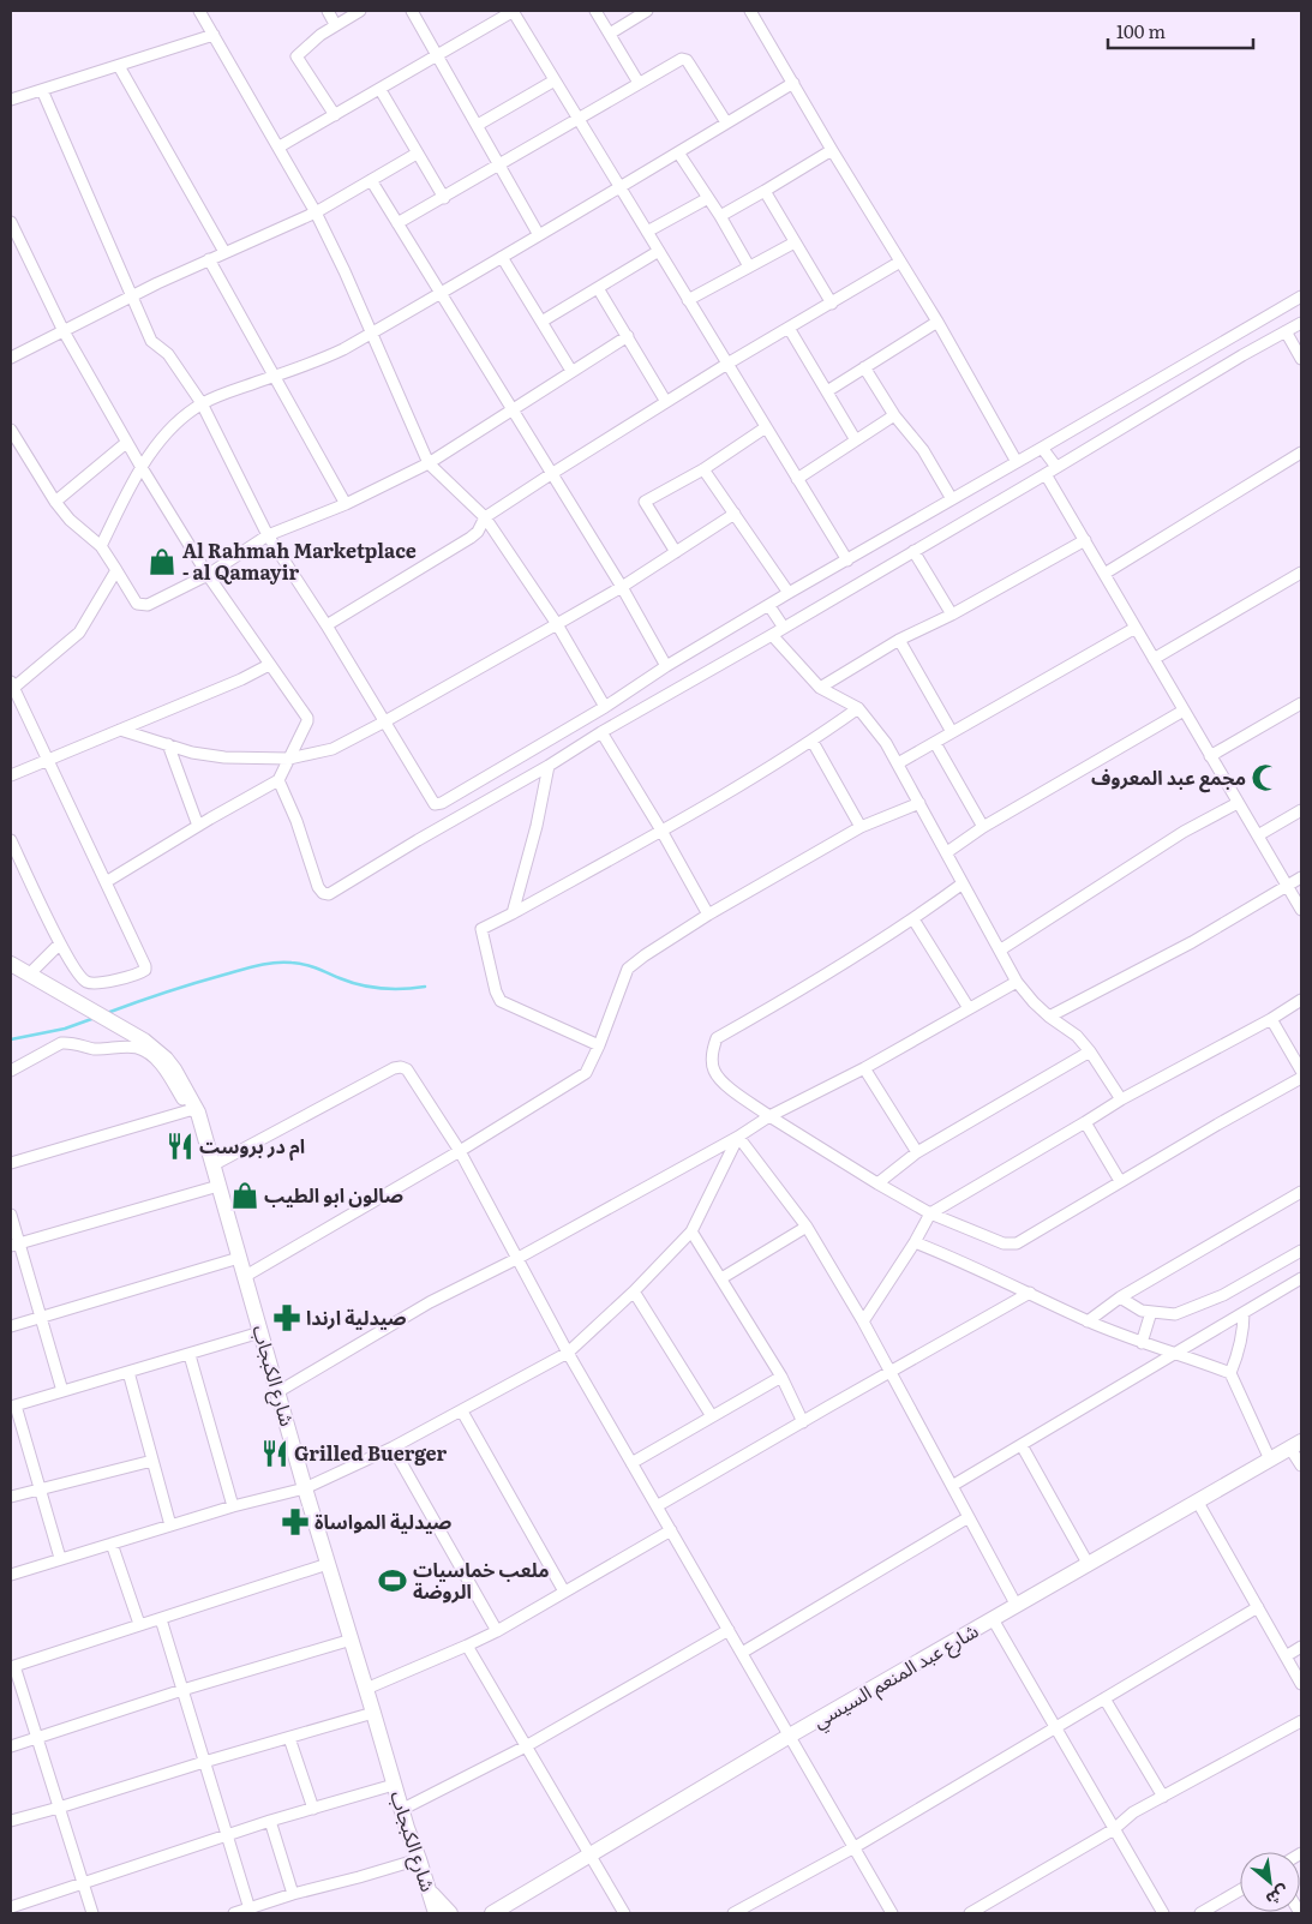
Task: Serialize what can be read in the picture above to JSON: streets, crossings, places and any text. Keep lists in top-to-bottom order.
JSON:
{
  "streets": {
    "main road": ["شارع الكبجاب", "شارع عبد المنعم السيسي"]
  },
  "places": {
    "shop": ["Al Rahmah Marketplace - al Qamayir", "صالون ابو الطيب"],
    "mosque": ["مجمع عبد المعروف"],
    "restaurant": ["ام در بروست", "Grilled Buerger"],
    "pharmacy": ["صيدلية ارندا", "صيدلية المواساة"],
    "sports": ["ملعب خماسيات الروضة"]
  },
  "scale_bar": "100 m",
  "north": "bottom right"
}
